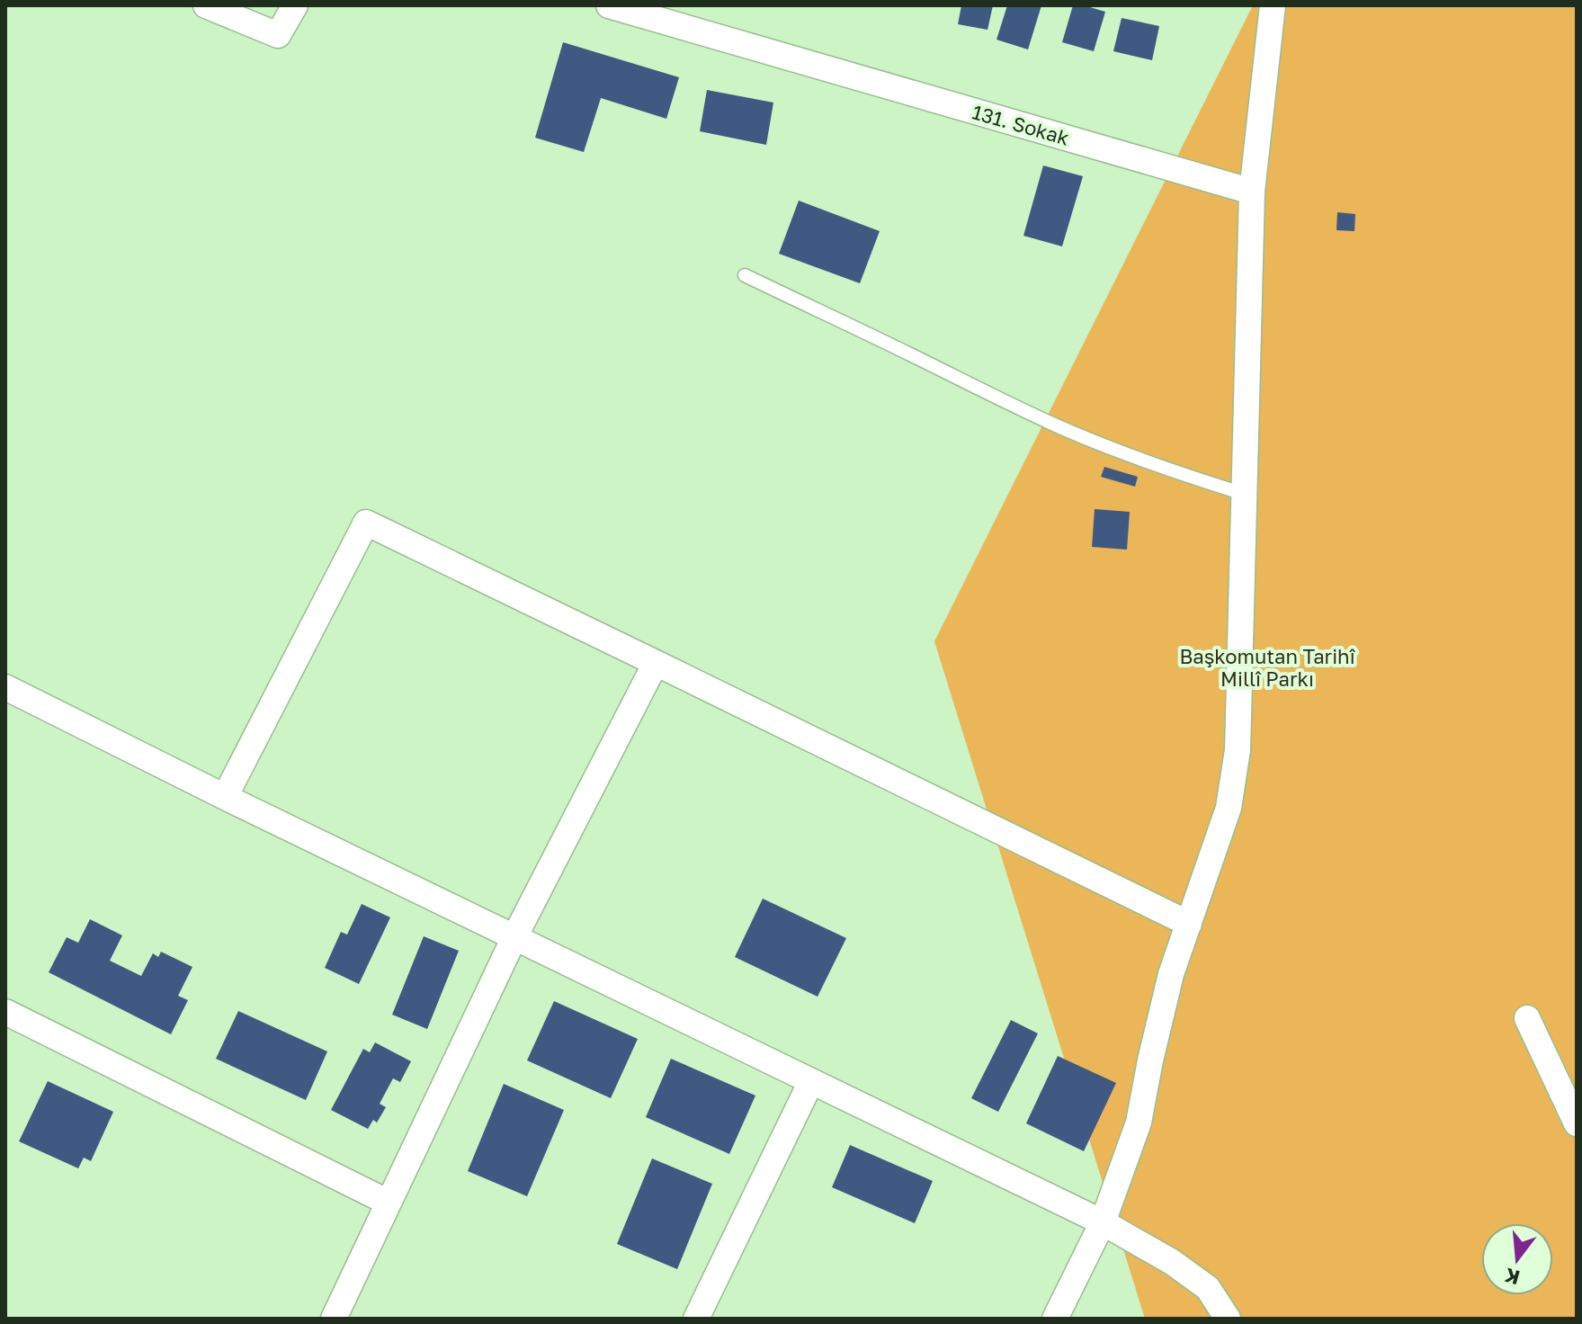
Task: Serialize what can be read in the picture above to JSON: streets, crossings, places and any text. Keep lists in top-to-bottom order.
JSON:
{
  "streets": {
    "street": ["131. Sokak"]
  },
  "parks": ["Başkomutan Tarihî Millî Parkı"],
  "north": "bottom"
}
